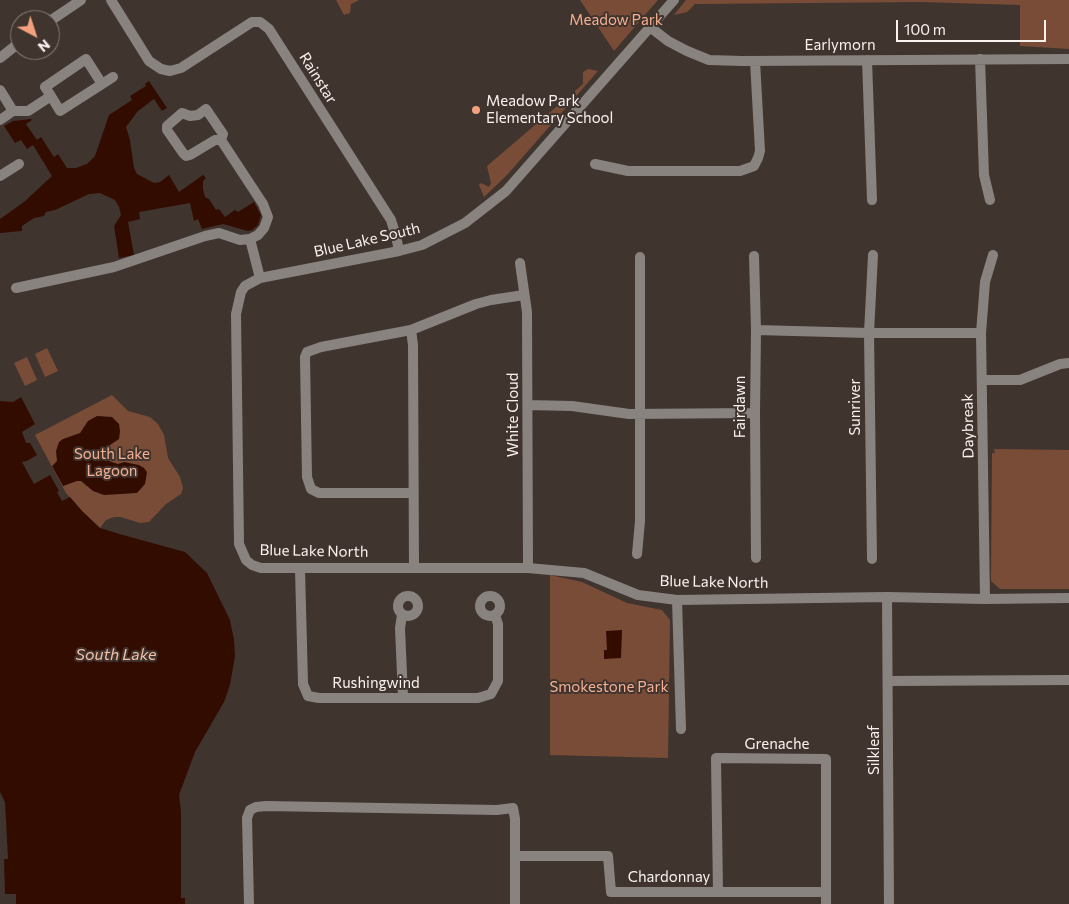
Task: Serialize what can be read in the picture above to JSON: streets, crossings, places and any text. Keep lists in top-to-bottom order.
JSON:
{
  "streets": {
    "street": [
      "Earlymorn",
      "Rainstar",
      "Blue Lake South",
      "Fairdawn",
      "Sunriver",
      "White Cloud",
      "Daybreak",
      "Blue Lake North",
      "Rushingwind",
      "Grenache",
      "Silkleaf",
      "Chardonnay"
    ]
  },
  "crossings": [
    ["Earlymorn", "Blue Lake South"],
    ["Rainstar", "Blue Lake South"],
    ["Blue Lake South", "Blue Lake North"],
    ["White Cloud", "Blue Lake North"],
    ["Daybreak", "Blue Lake North"],
    ["Blue Lake North", "Rushingwind"],
    ["Blue Lake North", "Silkleaf"],
    ["Grenache", "Chardonnay"]
  ],
  "water": ["South Lake"],
  "parks": ["Meadow Park", "South Lake Lagoon", "Smokestone Park"],
  "places": ["Meadow Park Elementary School"],
  "scale_bar": "100 m",
  "north": "bottom right"
}
